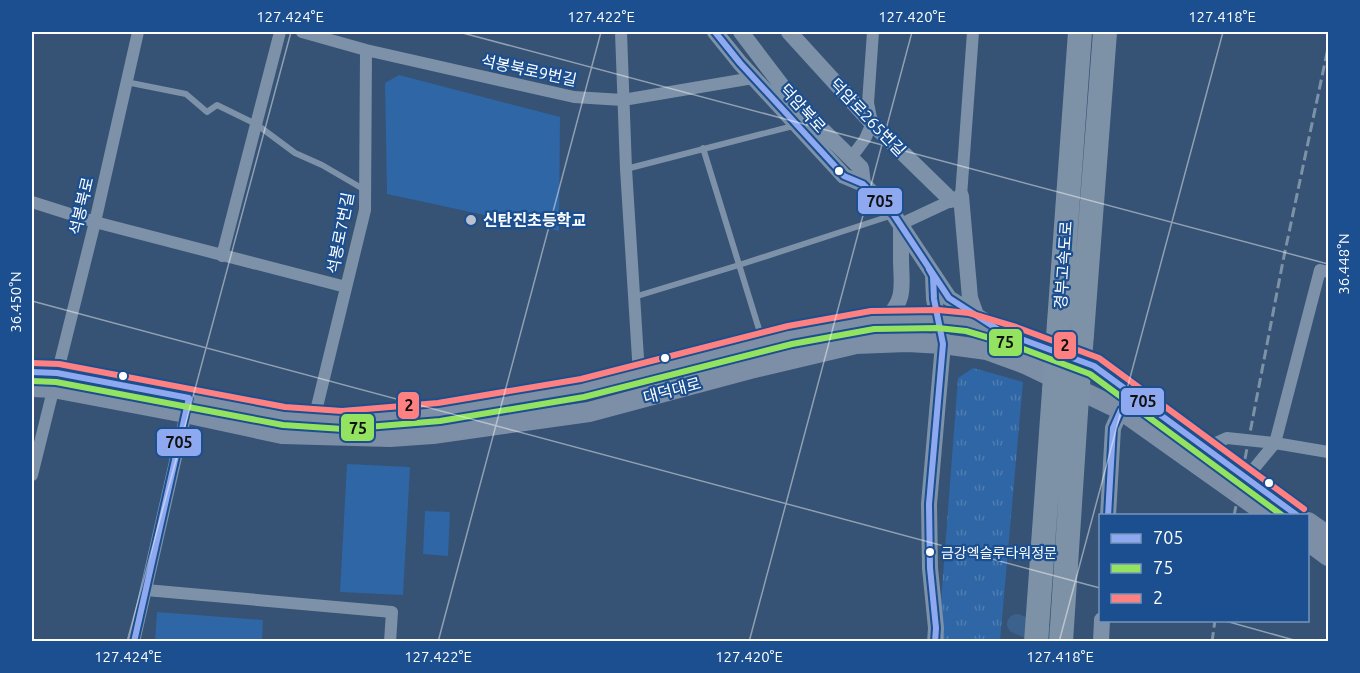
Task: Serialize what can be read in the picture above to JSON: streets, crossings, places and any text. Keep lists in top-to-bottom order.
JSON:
{
  "streets": {
    "highway": ["경부고속도로"],
    "main road": ["대덕대로"],
    "street": [
      "석봉북로9번길",
      "덕암북로",
      "덕암로265번길",
      "석봉북로",
      "석봉로7번길"
    ]
  },
  "crossings": [
    ["석봉북로9번길", "덕암북로"],
    ["석봉북로9번길", "석봉로7번길"],
    ["덕암북로", "대덕대로"],
    ["석봉북로", "대덕대로"],
    ["석봉로7번길", "대덕대로"]
  ],
  "places": ["신탄진초등학교", "금강엑슬루타워정문"],
  "lines": ["transit line 705", "transit line 2", "transit line 75"],
  "legend": ["705", "75", "2"],
  "coordinates": [
    "127.424°E",
    "127.422°E",
    "127.420°E",
    "127.418°E",
    "36.448°N",
    "36.450°N"
  ]
}
